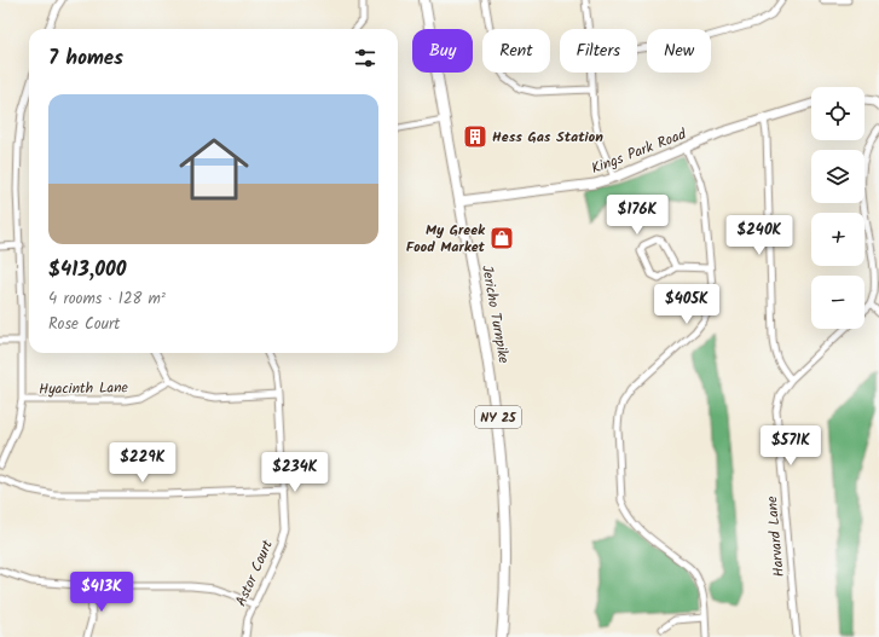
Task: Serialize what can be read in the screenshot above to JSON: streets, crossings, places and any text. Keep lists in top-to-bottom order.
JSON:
{
  "streets": {
    "main road": ["Jericho Turnpike", "NY 25"],
    "street": [
      "Kings Park Road",
      "Hyacinth Lane",
      "Harvard Lane",
      "Astor Court"
    ]
  },
  "crossings": [
    ["Kings Park Road", "Jericho Turnpike"]
  ],
  "places": {
    "building": ["Hess Gas Station"],
    "shop": ["My Greek Food Market"]
  },
  "page": {
    "chip": [
      "Buy",
      "Rent",
      "Filters",
      "New"
    ],
    "heading": "7 homes",
    "map_buttons": ["+", "−"],
    "list": [
      {
        "name": "$413,000",
        "note": "4 rooms · 128 m² · Rose Court"
      }
    ],
    "price": [
      "$176K",
      "$240K",
      "$405K",
      "$571K",
      "$229K",
      "$234K",
      "$413K"
    ]
  }
}
